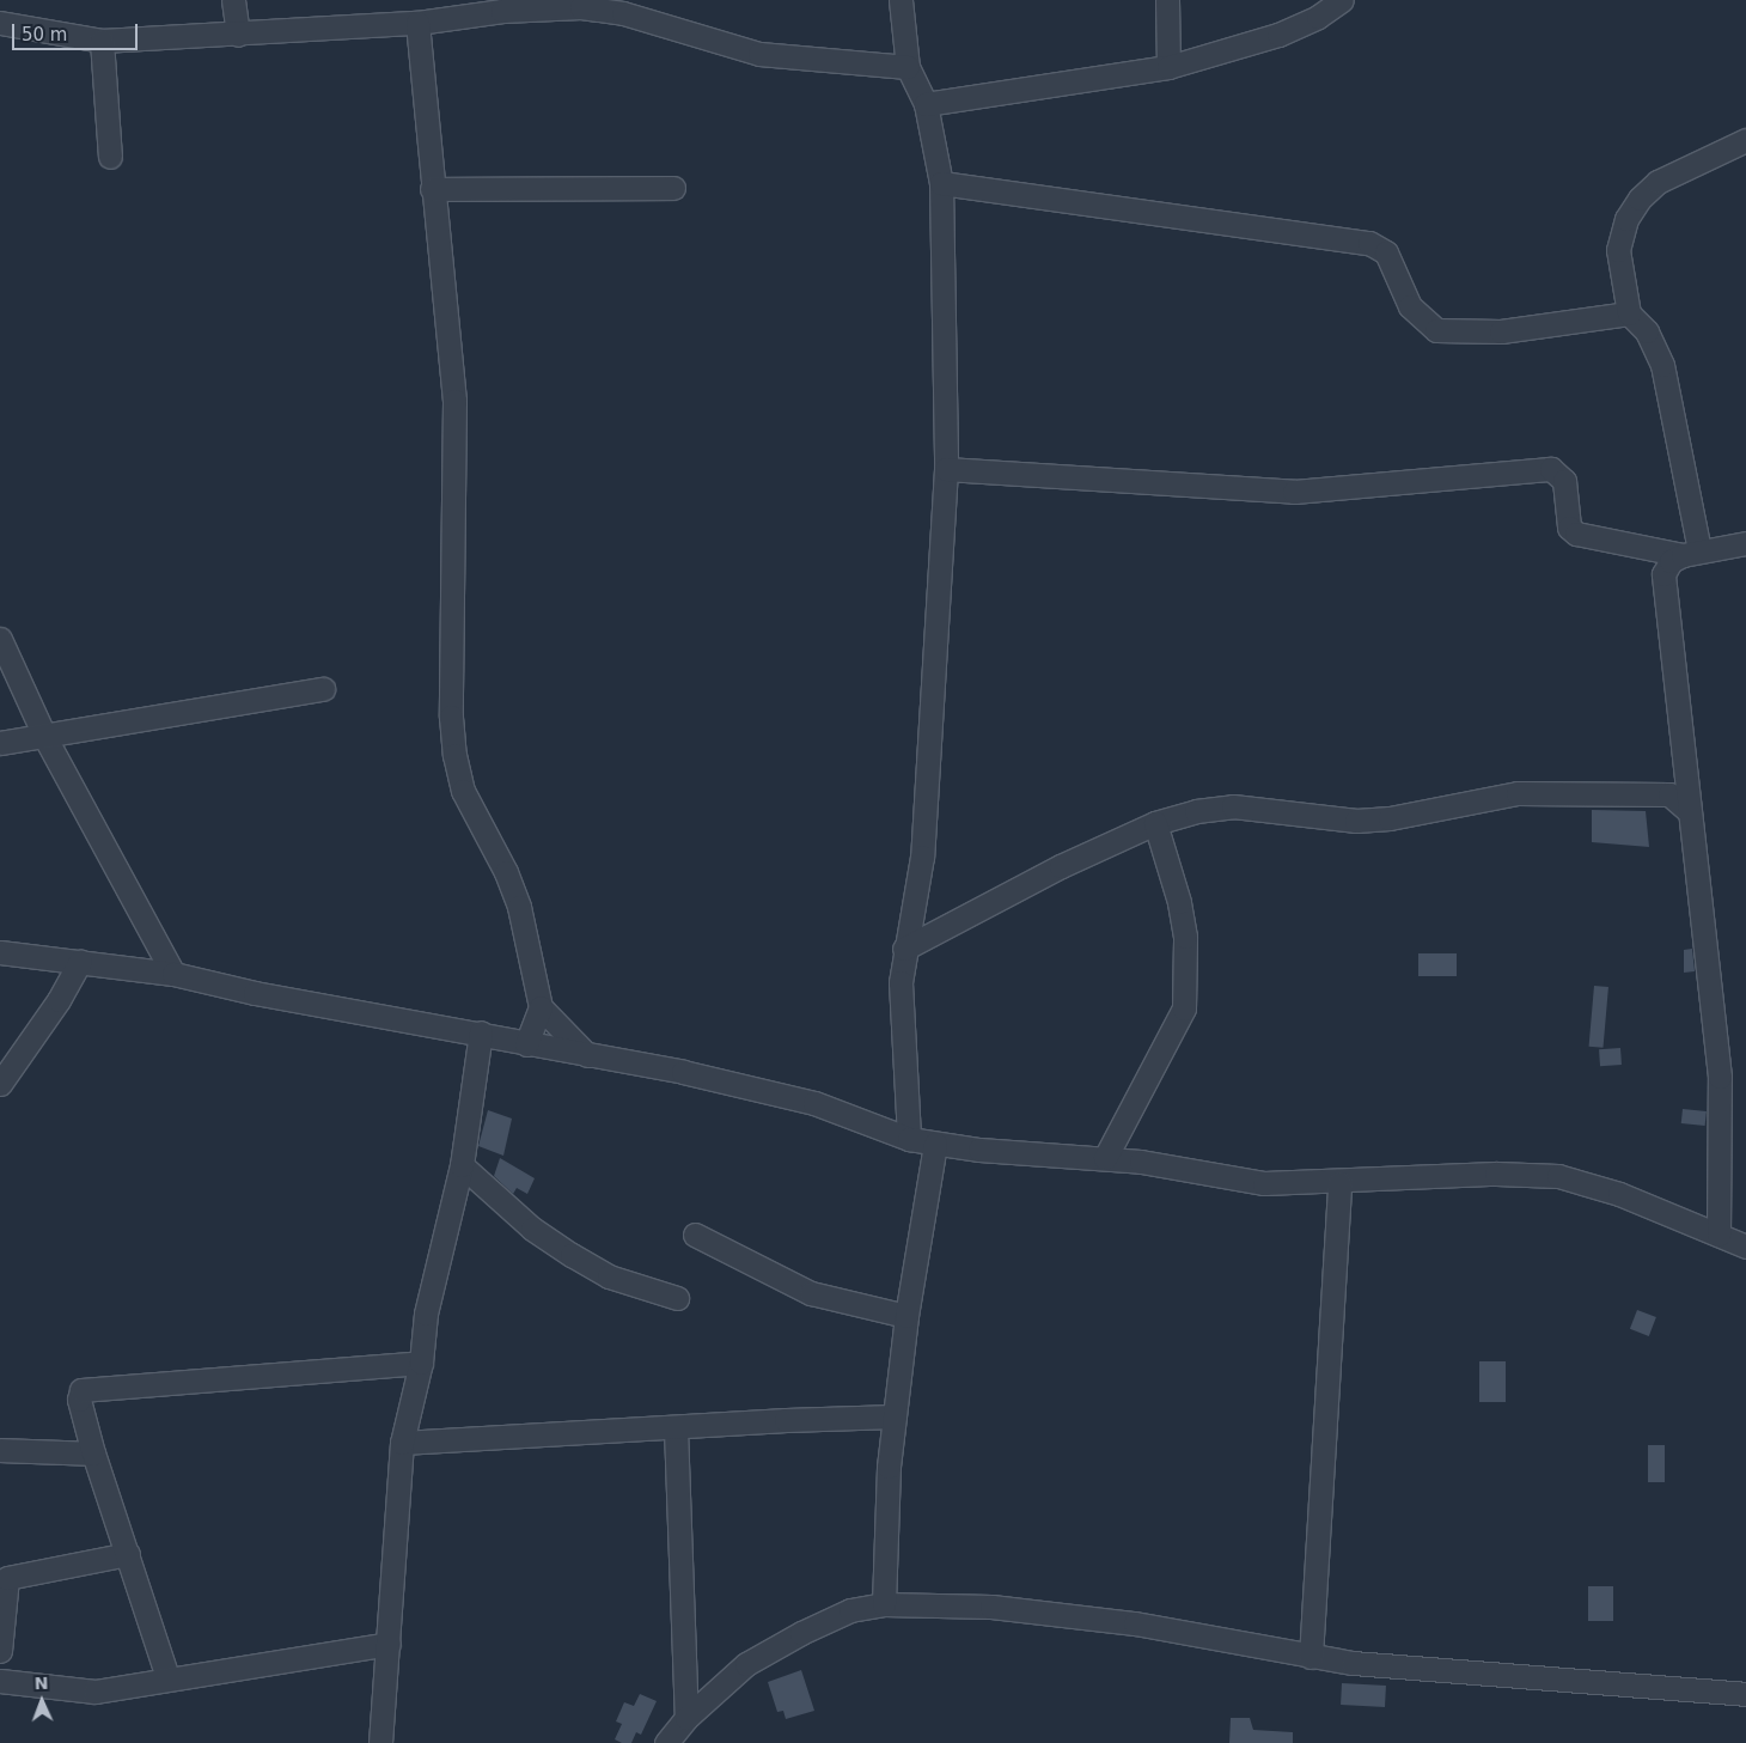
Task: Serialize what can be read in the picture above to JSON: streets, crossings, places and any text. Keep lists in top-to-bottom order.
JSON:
{
  "scale_bar": "50 m",
  "north": "top"
}
